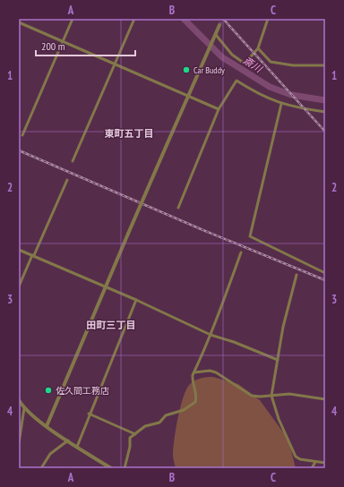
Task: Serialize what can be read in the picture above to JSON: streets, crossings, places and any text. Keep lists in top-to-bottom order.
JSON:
{
  "districts": ["東町五丁目", "田町三丁目"],
  "water": ["斎川"],
  "places": ["Car Buddy", "佐久間工務店"],
  "scale_bar": "200 m",
  "grid": {
    "columns": ["A", "B", "C"],
    "rows": [
      "1",
      "2",
      "3",
      "4"
    ]
  }
}
